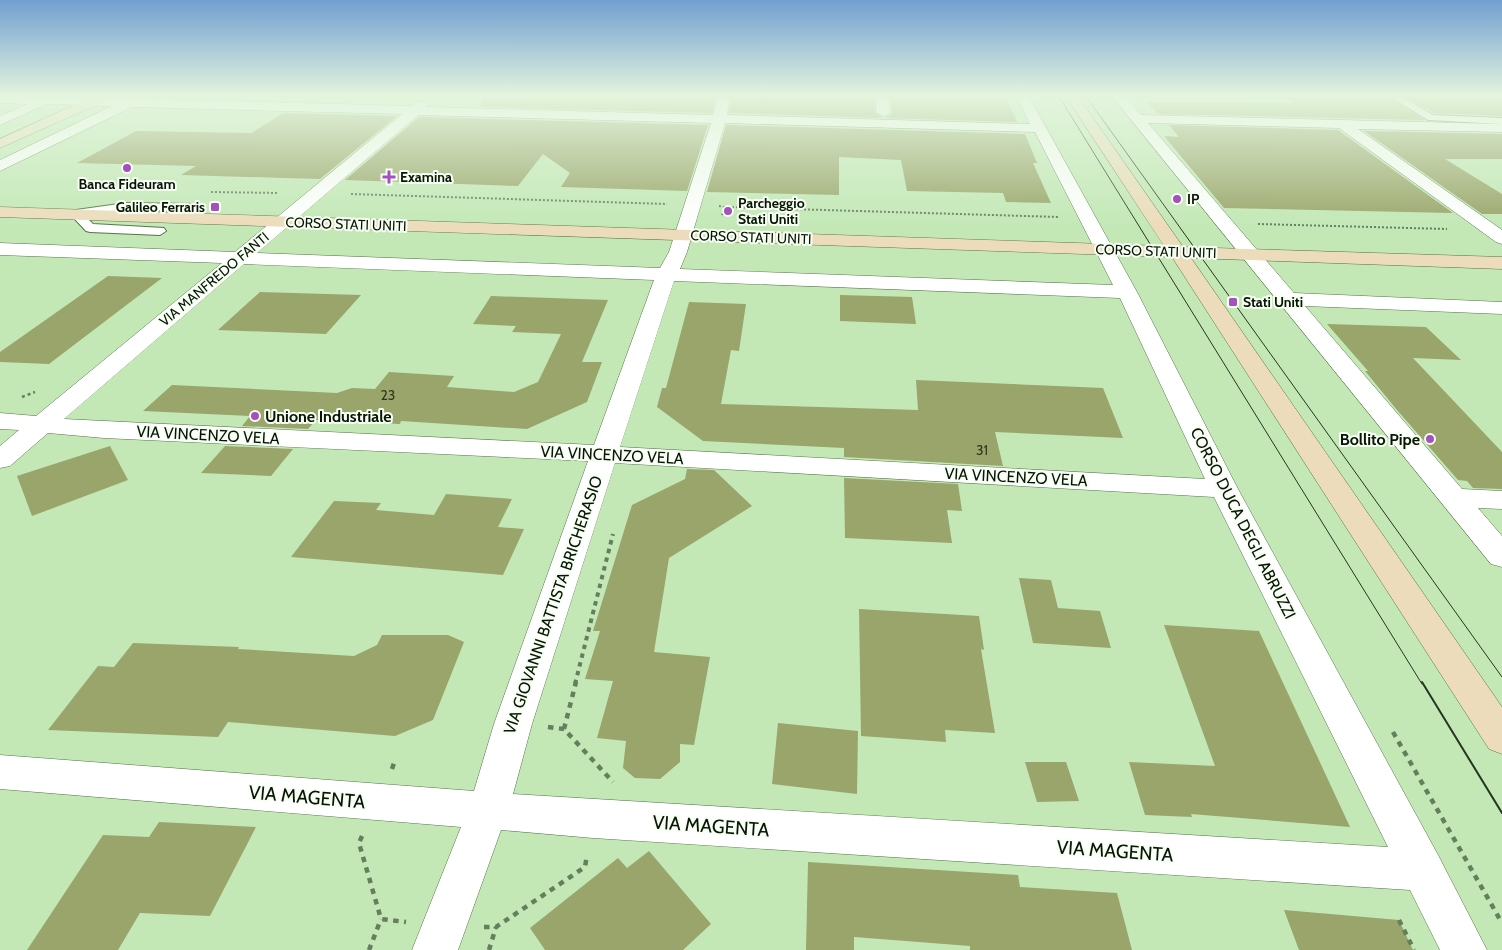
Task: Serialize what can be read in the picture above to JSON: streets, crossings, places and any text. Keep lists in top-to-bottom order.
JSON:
{
  "streets": {
    "main road": ["CORSO STATI UNITI"],
    "street": [
      "VIA MANFREDO FANTI",
      "VIA VINCENZO VELA",
      "CORSO DUCA DEGLI ABRUZZI",
      "VIA GIOVANNI BATTISTA BRICHERASIO",
      "VIA MAGENTA"
    ]
  },
  "crossings": [
    ["CORSO STATI UNITI", "VIA MANFREDO FANTI"],
    ["CORSO STATI UNITI", "CORSO DUCA DEGLI ABRUZZI"],
    ["CORSO STATI UNITI", "VIA GIOVANNI BATTISTA BRICHERASIO"],
    ["VIA MANFREDO FANTI", "VIA VINCENZO VELA"],
    ["VIA VINCENZO VELA", "CORSO DUCA DEGLI ABRUZZI"],
    ["VIA VINCENZO VELA", "VIA GIOVANNI BATTISTA BRICHERASIO"],
    ["CORSO DUCA DEGLI ABRUZZI", "VIA MAGENTA"],
    ["VIA GIOVANNI BATTISTA BRICHERASIO", "VIA MAGENTA"]
  ],
  "places": {
    "other": [
      "Banca Fideuram",
      "IP",
      "Parcheggio Stati Uniti",
      "Unione Industriale",
      "Bollito Pipe"
    ],
    "health": ["Examina"],
    "transit": ["Galileo Ferraris", "Stati Uniti"]
  },
  "house_numbers": ["23", "31"]
}
